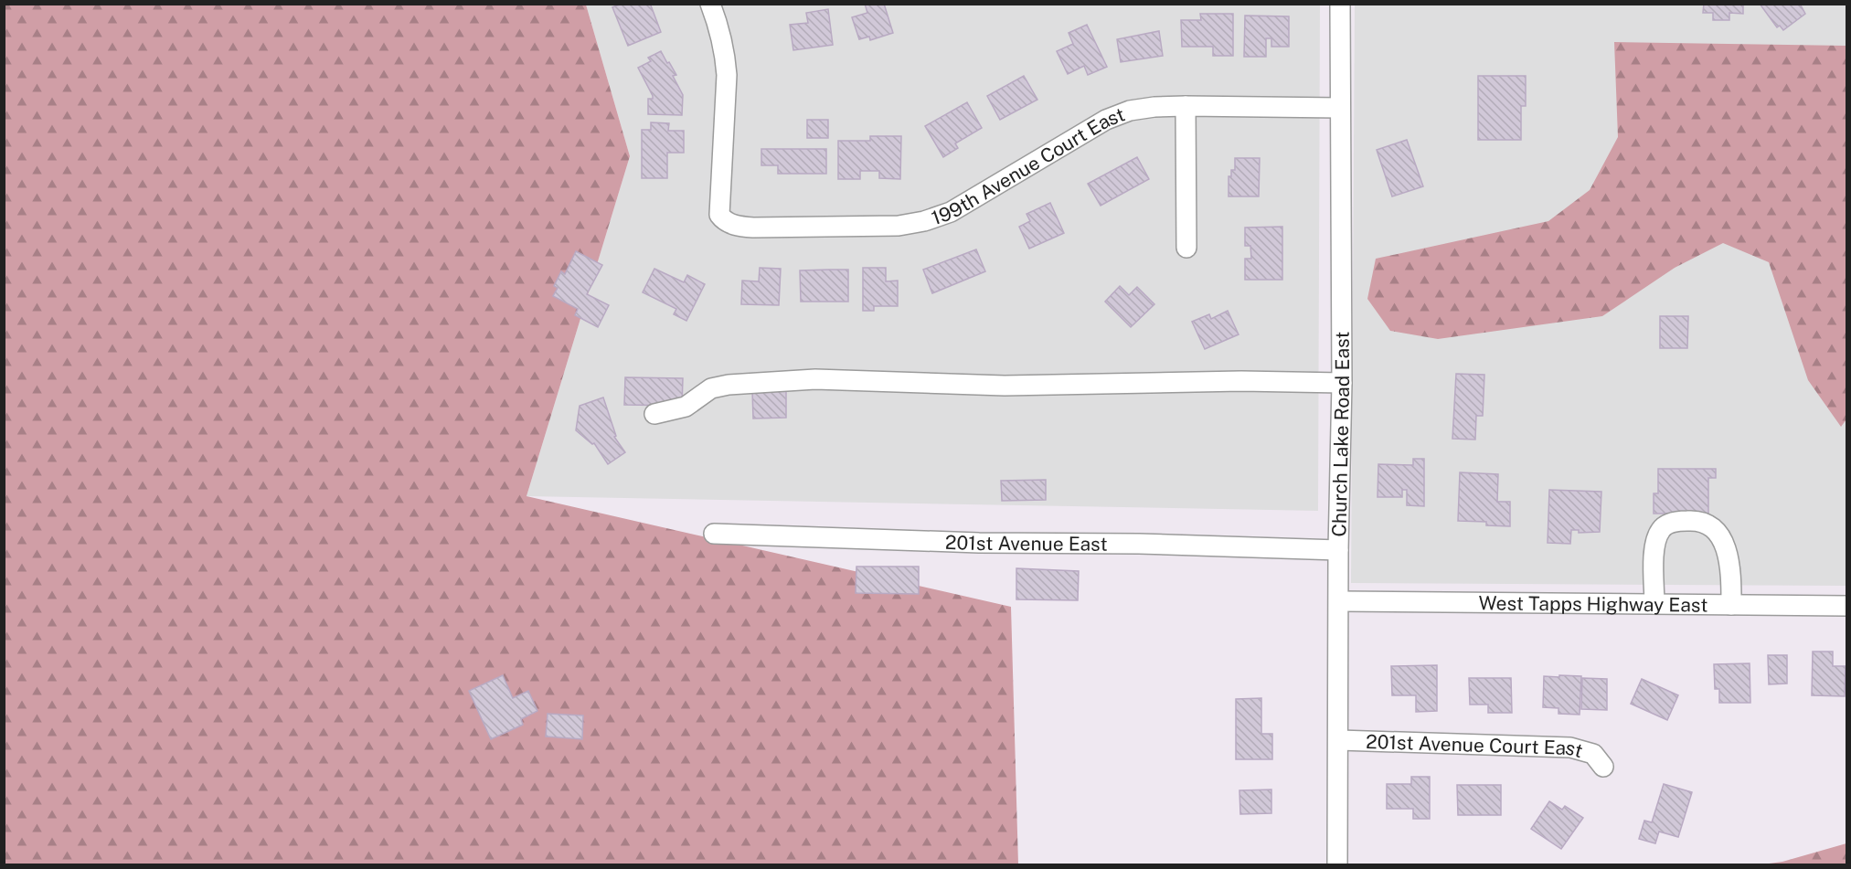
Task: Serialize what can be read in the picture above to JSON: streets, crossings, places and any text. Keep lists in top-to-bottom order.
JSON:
{
  "streets": {
    "street": [
      "199th Avenue Court East",
      "Church Lake Road East",
      "201st Avenue East",
      "West Tapps Highway East",
      "201st Avenue Court East"
    ]
  },
  "crossings": [
    ["199th Avenue Court East", "Church Lake Road East"],
    ["Church Lake Road East", "201st Avenue East"],
    ["Church Lake Road East", "West Tapps Highway East"],
    ["Church Lake Road East", "201st Avenue Court East"]
  ]
}
